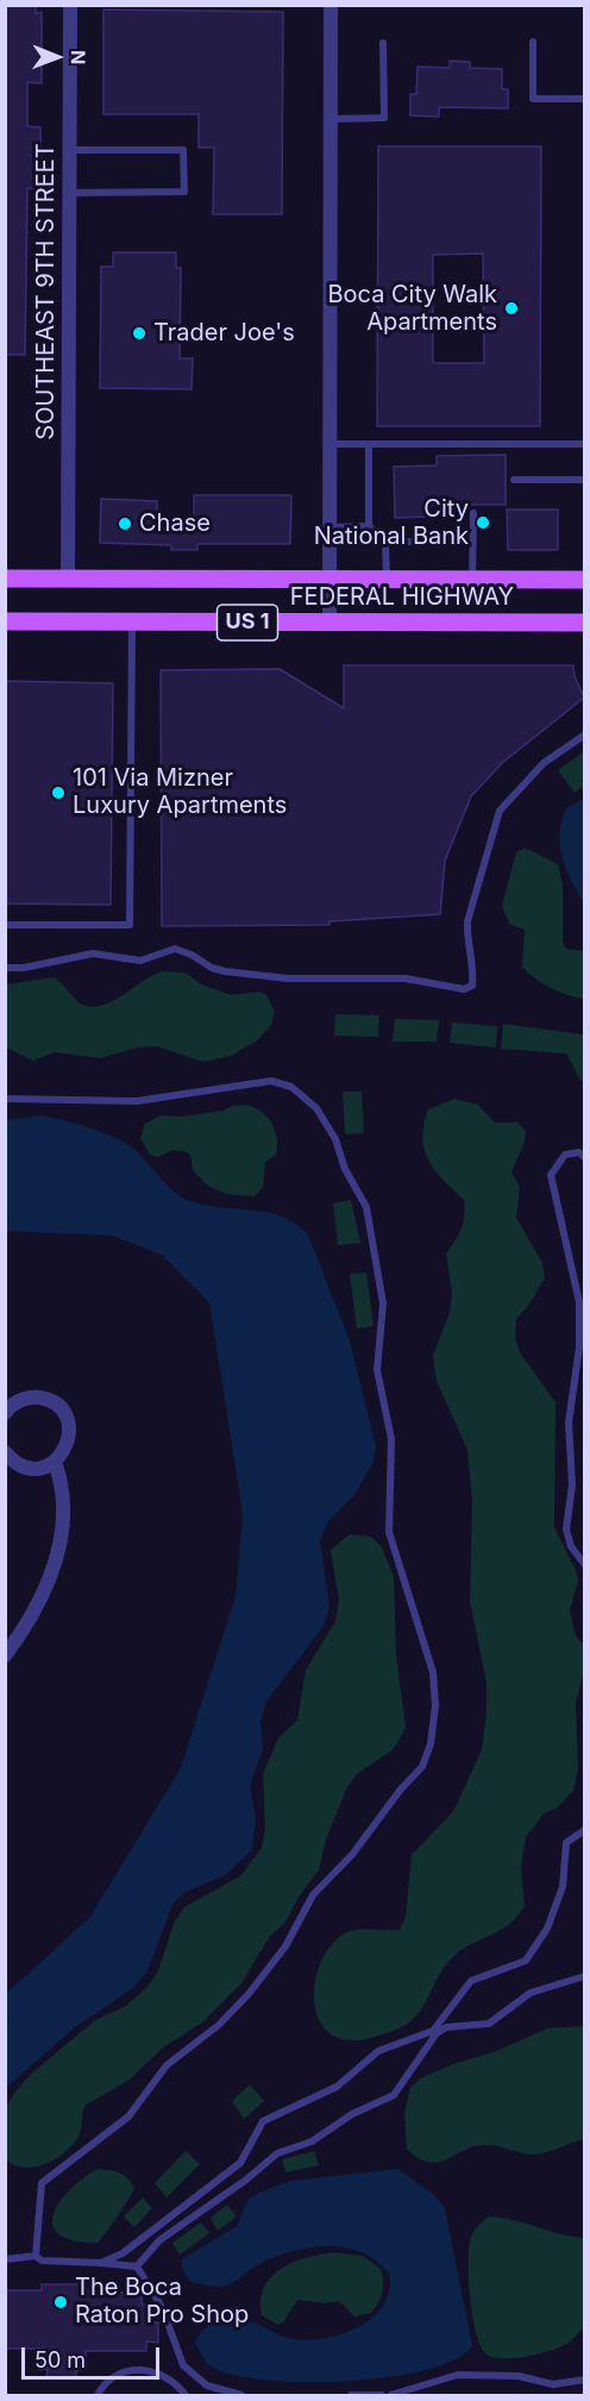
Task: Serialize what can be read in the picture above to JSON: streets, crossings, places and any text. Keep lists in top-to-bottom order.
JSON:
{
  "streets": {
    "main road": ["FEDERAL HIGHWAY", "US 1"],
    "street": ["SOUTHEAST 9TH STREET"]
  },
  "crossings": [
    ["SOUTHEAST 9TH STREET", "FEDERAL HIGHWAY"]
  ],
  "places": [
    "Boca City Walk Apartments",
    "Trader Joe's",
    "City National Bank",
    "Chase",
    "101 Via Mizner Luxury Apartments",
    "The Boca Raton Pro Shop"
  ],
  "scale_bar": "50 m",
  "north": "right"
}
